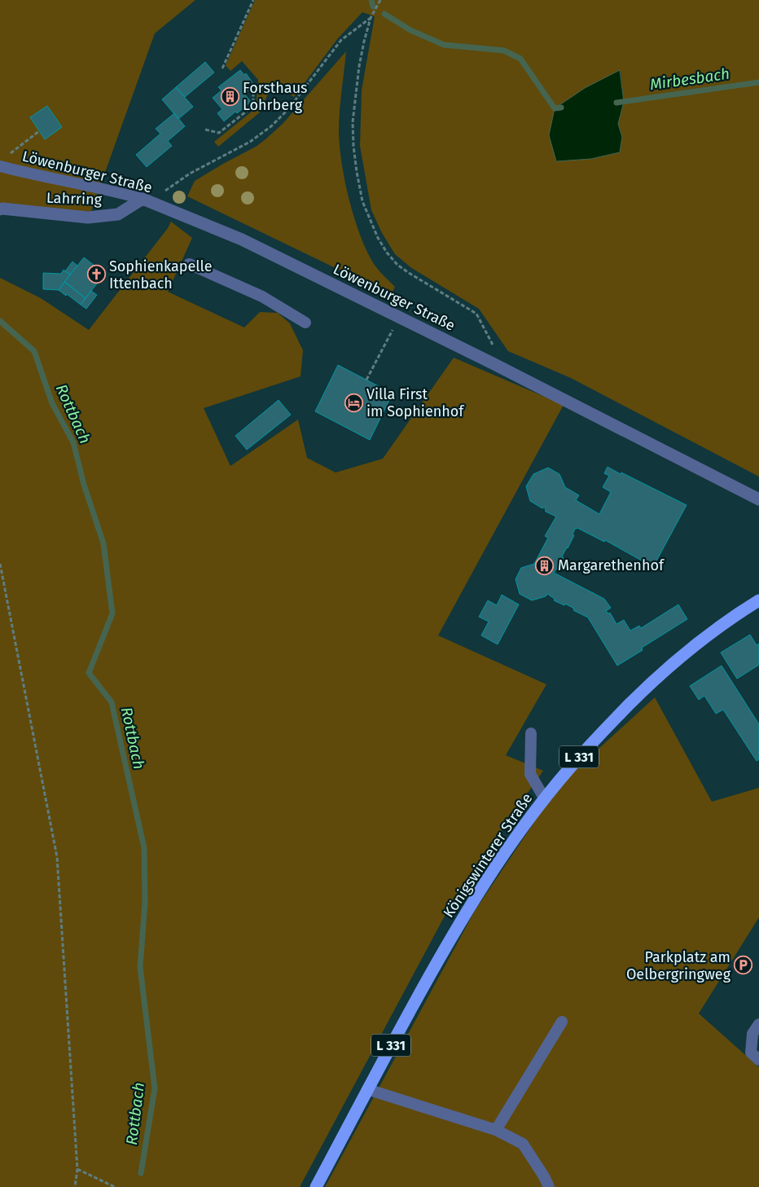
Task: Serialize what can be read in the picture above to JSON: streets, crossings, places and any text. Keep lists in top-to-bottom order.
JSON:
{
  "streets": {
    "main road": ["L 331", "Königswinterer Straße"],
    "street": ["Löwenburger Straße", "Lahrring"]
  },
  "crossings": [
    ["Löwenburger Straße", "Lahrring"]
  ],
  "water": ["Mirbesbach", "Rottbach"],
  "places": {
    "building": ["Forsthaus Lohrberg", "Margarethenhof"],
    "church": ["Sophienkapelle Ittenbach"],
    "hotel": ["Villa First im Sophienhof"],
    "parking": ["Parkplatz am Oelbergringweg"]
  }
}
